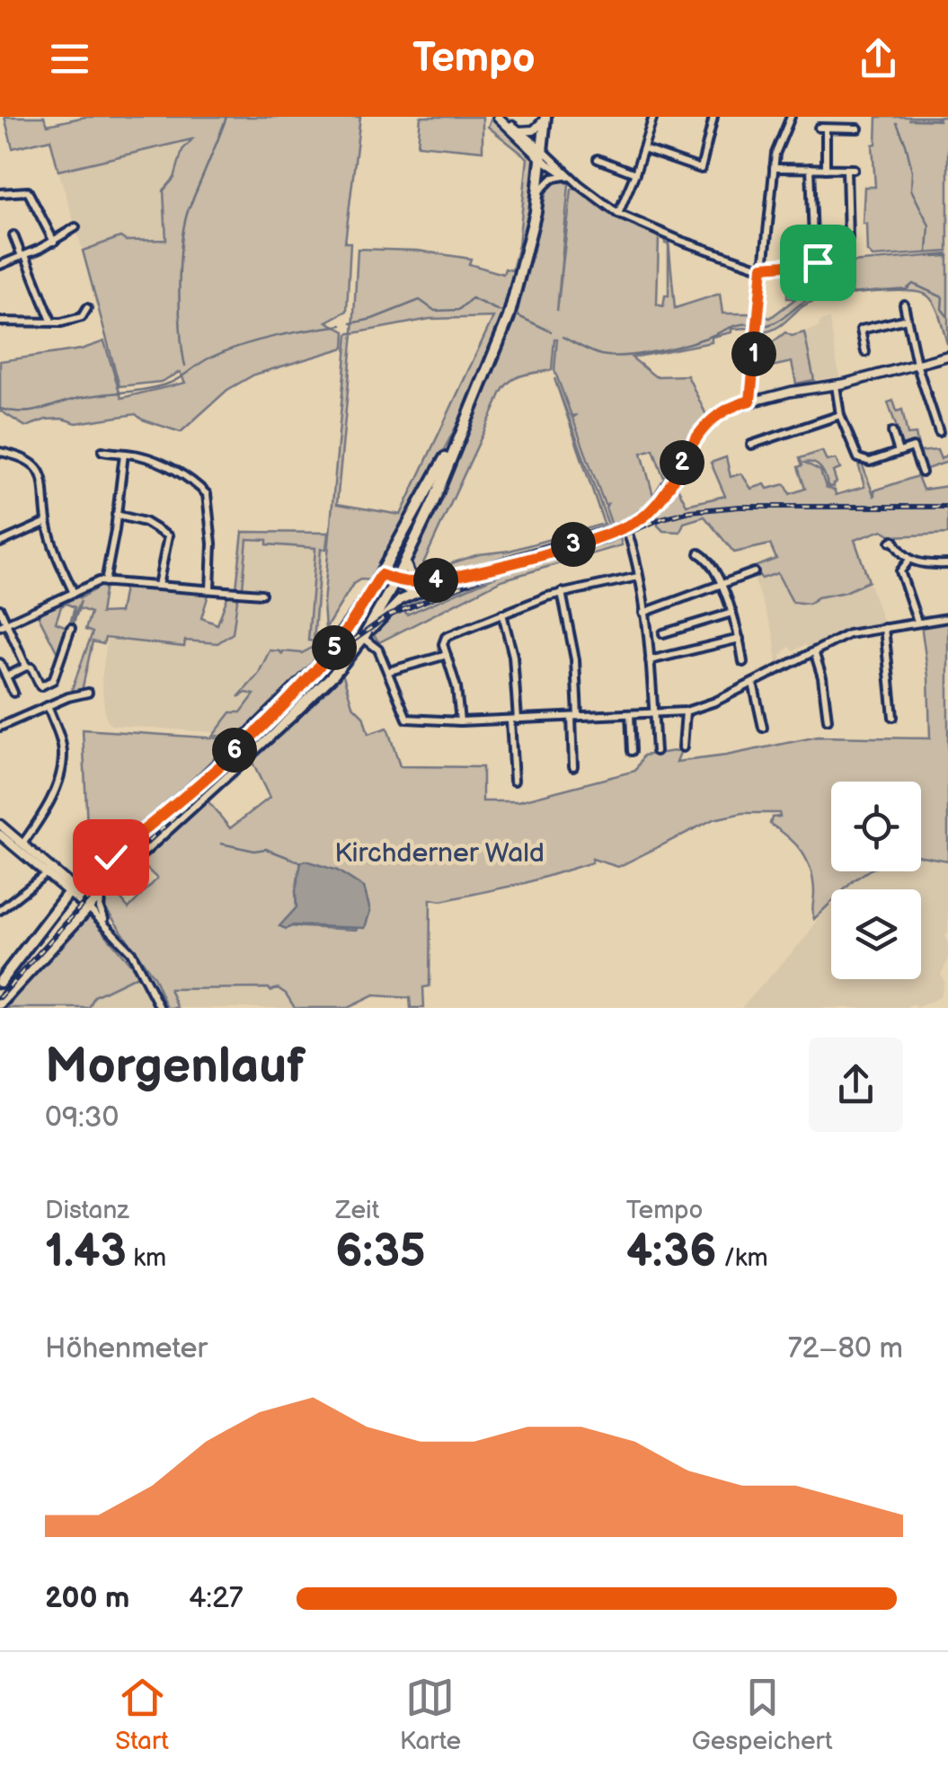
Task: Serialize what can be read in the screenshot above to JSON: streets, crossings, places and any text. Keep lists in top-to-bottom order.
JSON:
{
  "parks": ["Kirchderner Wald"],
  "page": {
    "header": "Tempo",
    "pins": [
      "1",
      "2",
      "3",
      "4",
      "5",
      "6"
    ],
    "heading": ["Morgenlauf", "09:30"],
    "stats": [
      ["Distanz", "1.43 km"],
      ["Zeit", "6:35"],
      ["Tempo", "4:36 /km"]
    ],
    "chart": ["Höhenmeter", "72–80 m"],
    "list": [
      {
        "name": "200 m",
        "note": "4:27"
      }
    ],
    "tabs": ["Start", "Karte", "Gespeichert"]
  }
}
